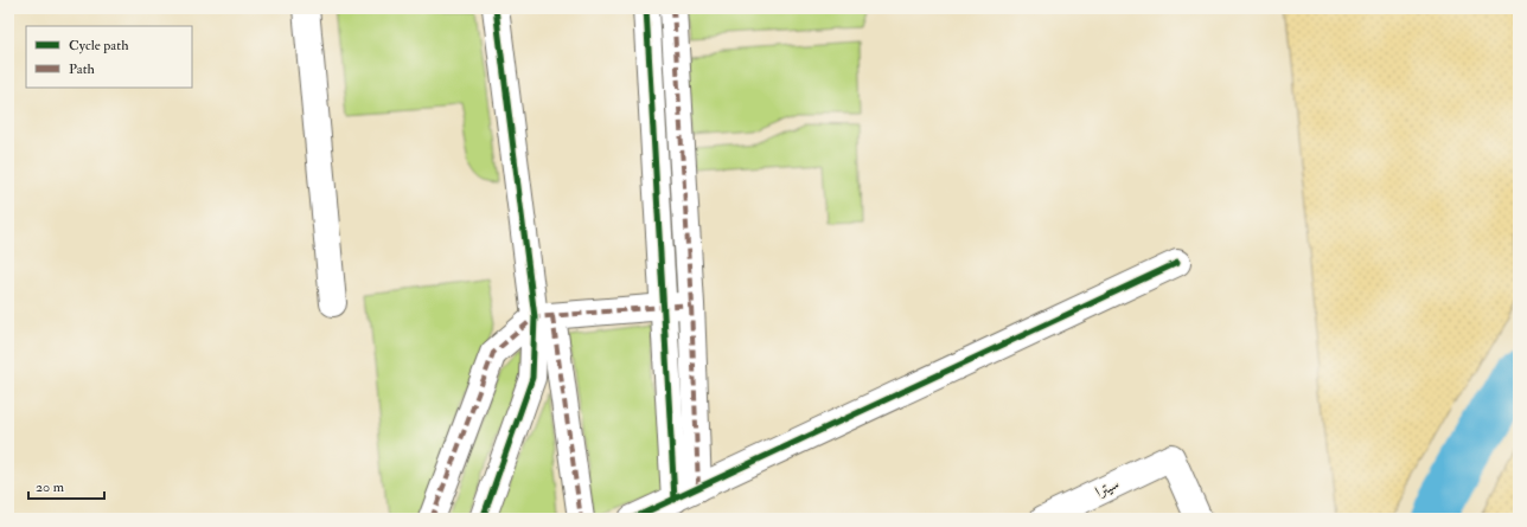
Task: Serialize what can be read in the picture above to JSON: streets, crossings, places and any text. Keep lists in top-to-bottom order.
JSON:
{
  "streets": {
    "street": ["سیترا"]
  },
  "legend": ["Cycle path", "Path"],
  "scale_bar": "20 m"
}
